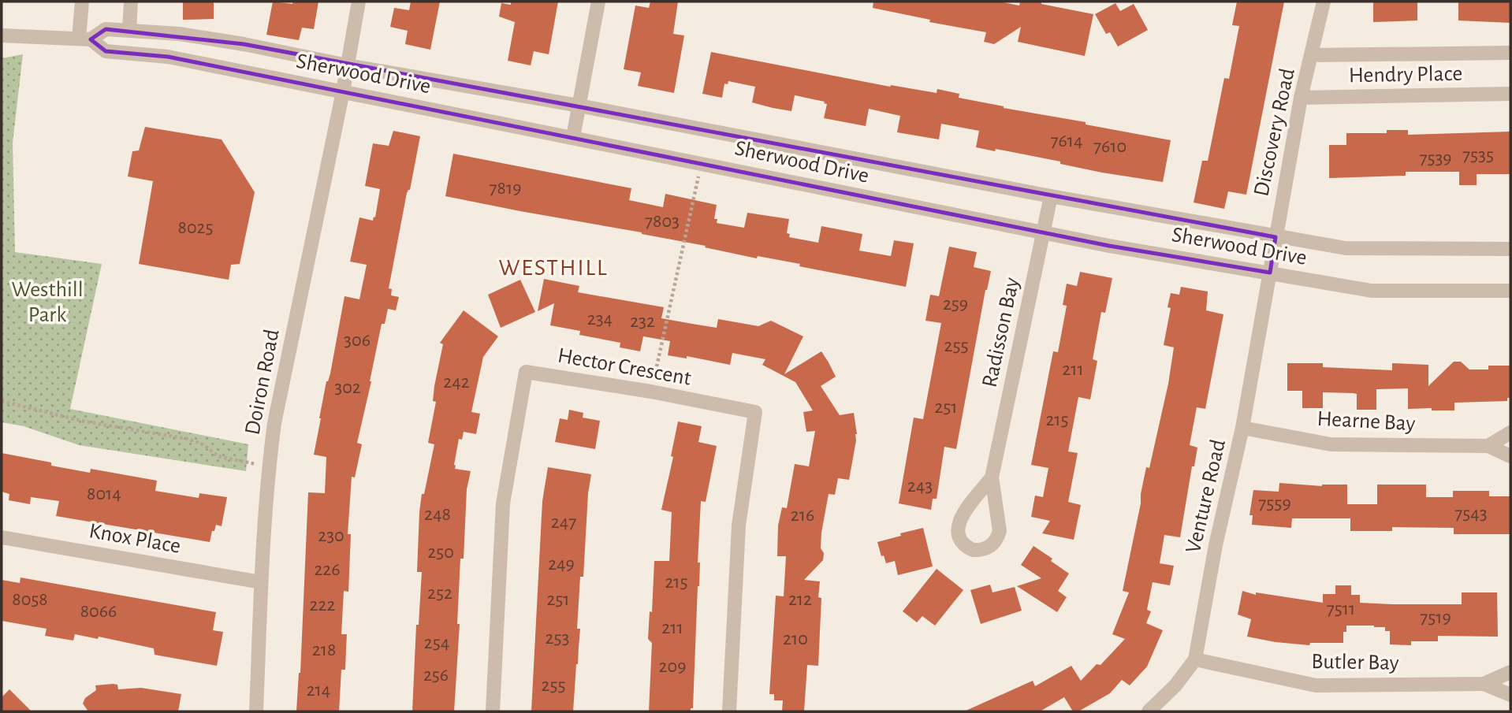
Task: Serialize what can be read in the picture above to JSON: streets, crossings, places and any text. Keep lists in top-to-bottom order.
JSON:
{
  "streets": {
    "street": [
      "Sherwood Drive",
      "Hendry Place",
      "Discovery Road",
      "Radisson Bay",
      "Hector Crescent",
      "Doiron Road",
      "Hearne Bay",
      "Venture Road",
      "Knox Place",
      "Butler Bay"
    ]
  },
  "crossings": [
    ["Sherwood Drive", "Discovery Road"],
    ["Sherwood Drive", "Radisson Bay"],
    ["Sherwood Drive", "Doiron Road"],
    ["Sherwood Drive", "Venture Road"],
    ["Hendry Place", "Discovery Road"],
    ["Discovery Road", "Venture Road"],
    ["Doiron Road", "Knox Place"],
    ["Hearne Bay", "Venture Road"],
    ["Venture Road", "Butler Bay"]
  ],
  "districts": ["WESTHILL"],
  "parks": ["Westhill Park"],
  "house_numbers": [
    "7614",
    "7610",
    "7535",
    "7539",
    "7819",
    "7803",
    "8025",
    "259",
    "234",
    "232",
    "306",
    "255",
    "211",
    "242",
    "302",
    "251",
    "215",
    "243",
    "8014",
    "7559",
    "7543",
    "248",
    "216",
    "247",
    "230",
    "250",
    "249",
    "226",
    "215",
    "252",
    "8058",
    "251",
    "212",
    "222",
    "7511",
    "8066",
    "7519",
    "211",
    "253",
    "210",
    "254",
    "218",
    "209",
    "256",
    "255",
    "214"
  ]
}
